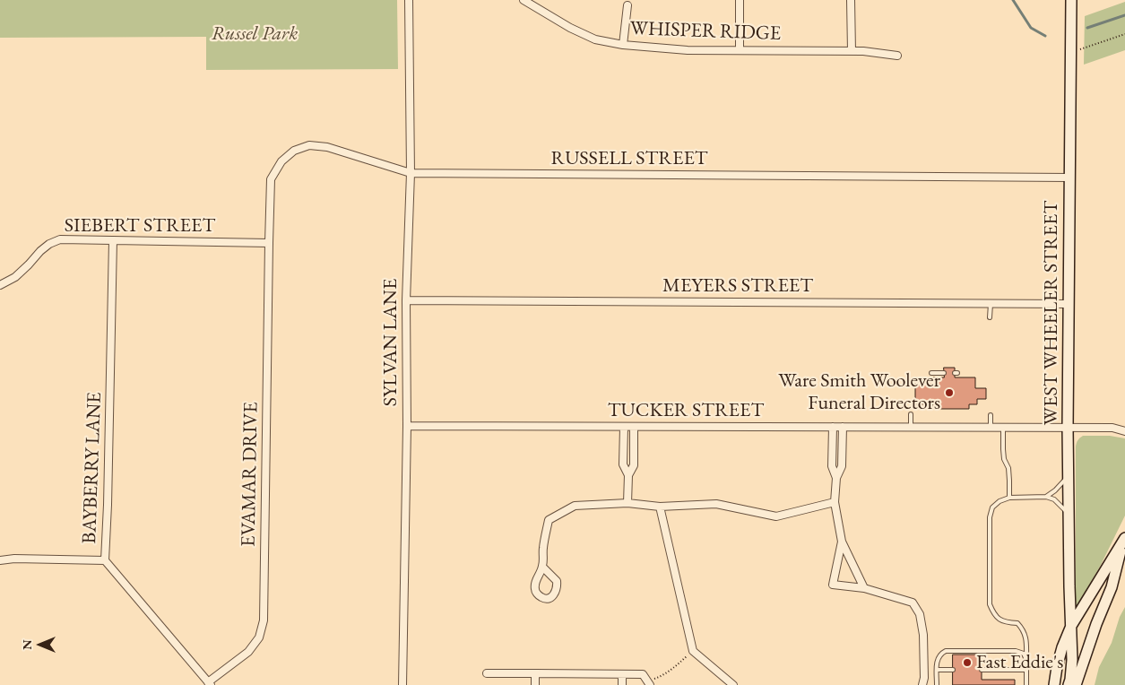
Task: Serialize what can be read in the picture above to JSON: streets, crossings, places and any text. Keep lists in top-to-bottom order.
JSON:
{
  "streets": {
    "street": [
      "WHISPER RIDGE",
      "RUSSELL STREET",
      "SIEBERT STREET",
      "MEYERS STREET",
      "WEST WHEELER STREET",
      "SYLVAN LANE",
      "TUCKER STREET",
      "BAYBERRY LANE",
      "EVAMAR DRIVE"
    ]
  },
  "crossings": [
    ["RUSSELL STREET", "SIEBERT STREET"],
    ["RUSSELL STREET", "WEST WHEELER STREET"],
    ["RUSSELL STREET", "SYLVAN LANE"],
    ["RUSSELL STREET", "EVAMAR DRIVE"],
    ["SIEBERT STREET", "BAYBERRY LANE"],
    ["SIEBERT STREET", "EVAMAR DRIVE"],
    ["MEYERS STREET", "WEST WHEELER STREET"],
    ["MEYERS STREET", "SYLVAN LANE"],
    ["WEST WHEELER STREET", "TUCKER STREET"],
    ["SYLVAN LANE", "TUCKER STREET"],
    ["BAYBERRY LANE", "EVAMAR DRIVE"]
  ],
  "parks": ["Russel Park"],
  "places": ["Ware Smith Woolever Funeral Directors", "Fast Eddie's"],
  "north": "left"
}
